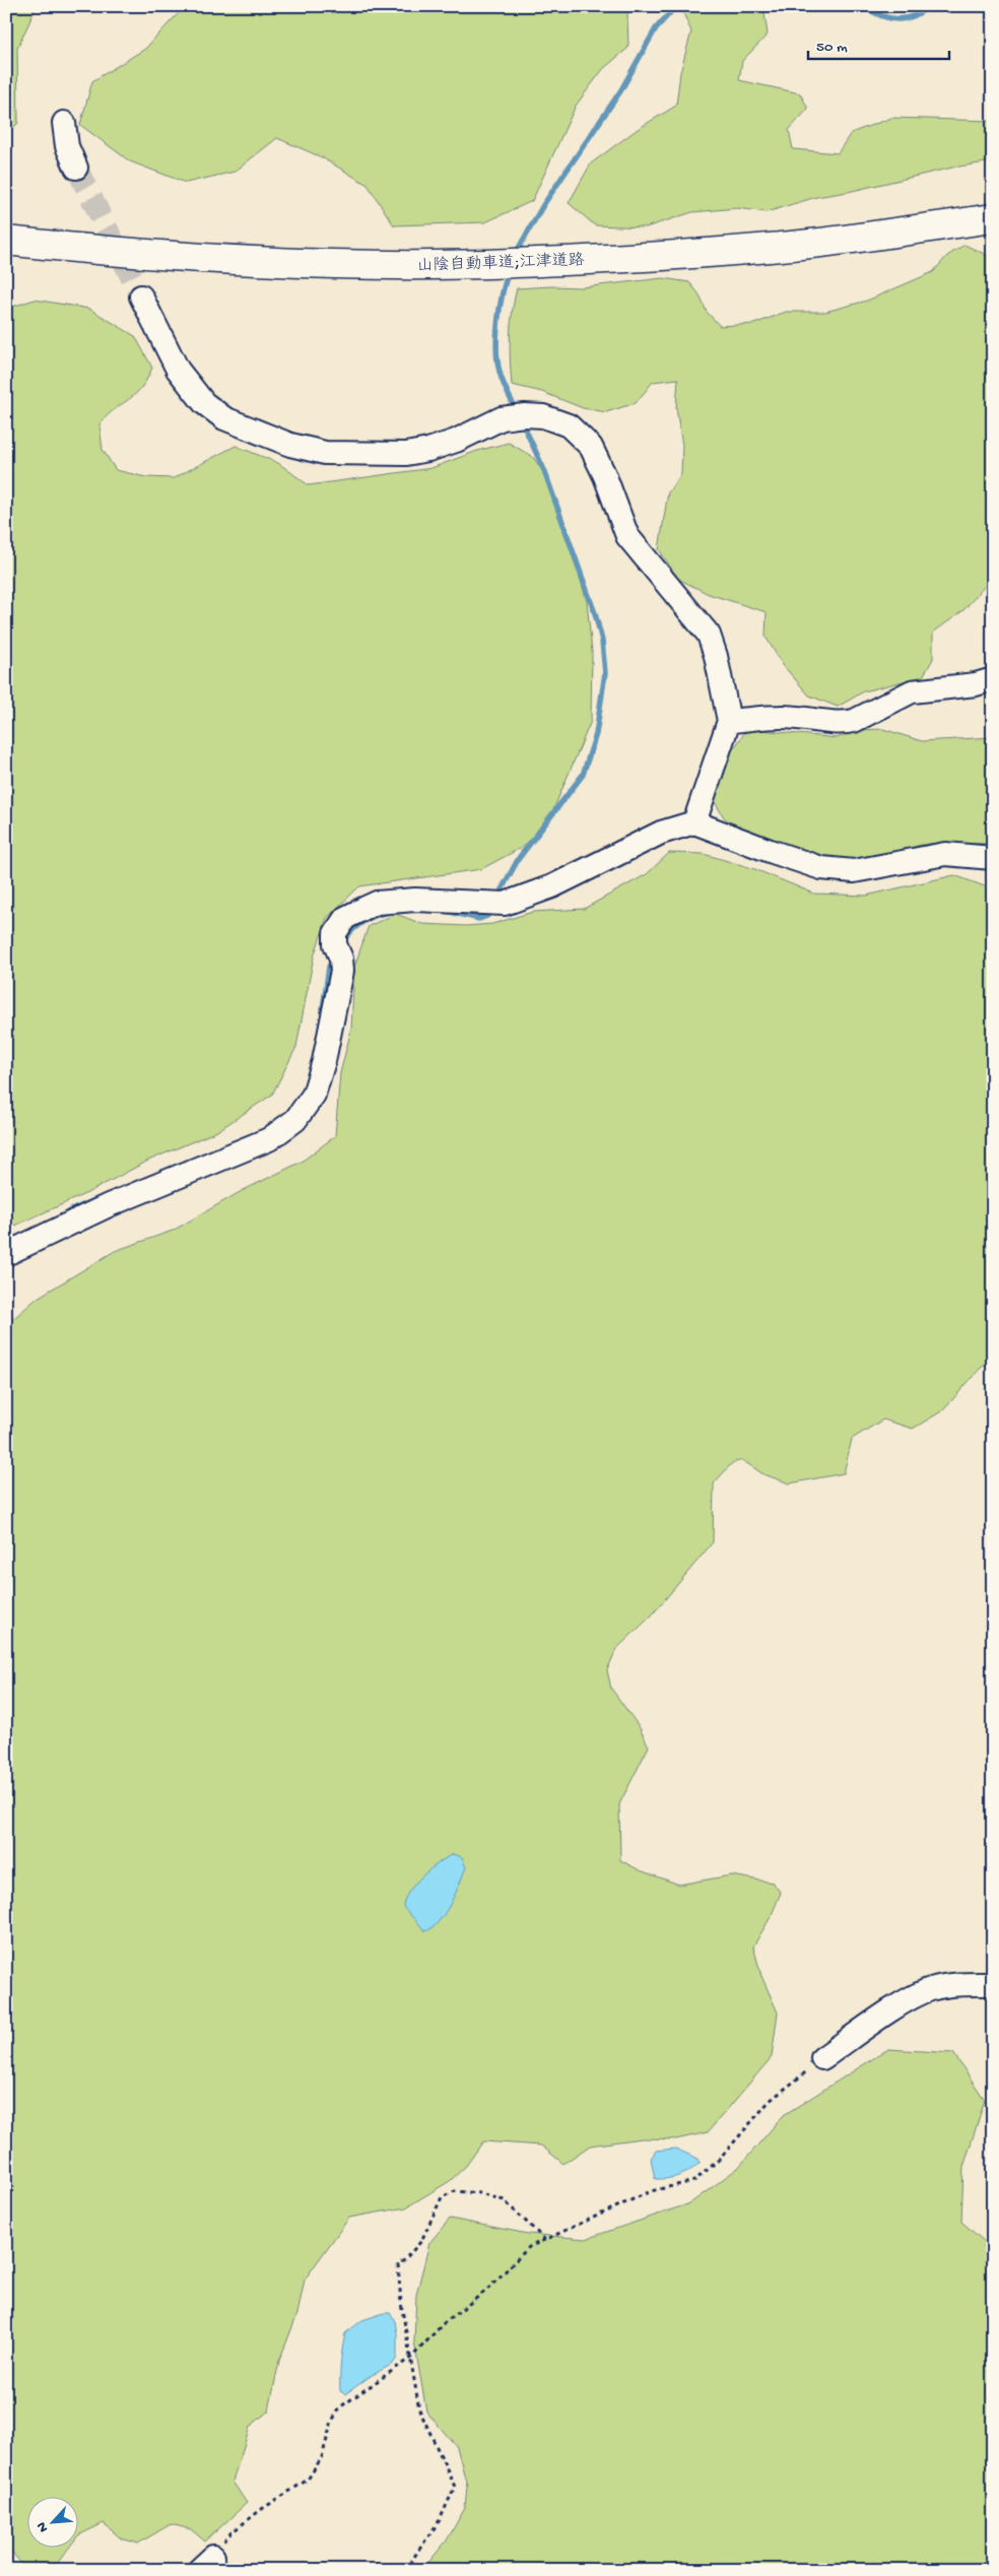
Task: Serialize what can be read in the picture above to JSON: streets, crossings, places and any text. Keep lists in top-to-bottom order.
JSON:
{
  "streets": {
    "highway": ["山陰自動車道;江津道路"]
  },
  "scale_bar": "50 m",
  "north": "bottom left"
}
